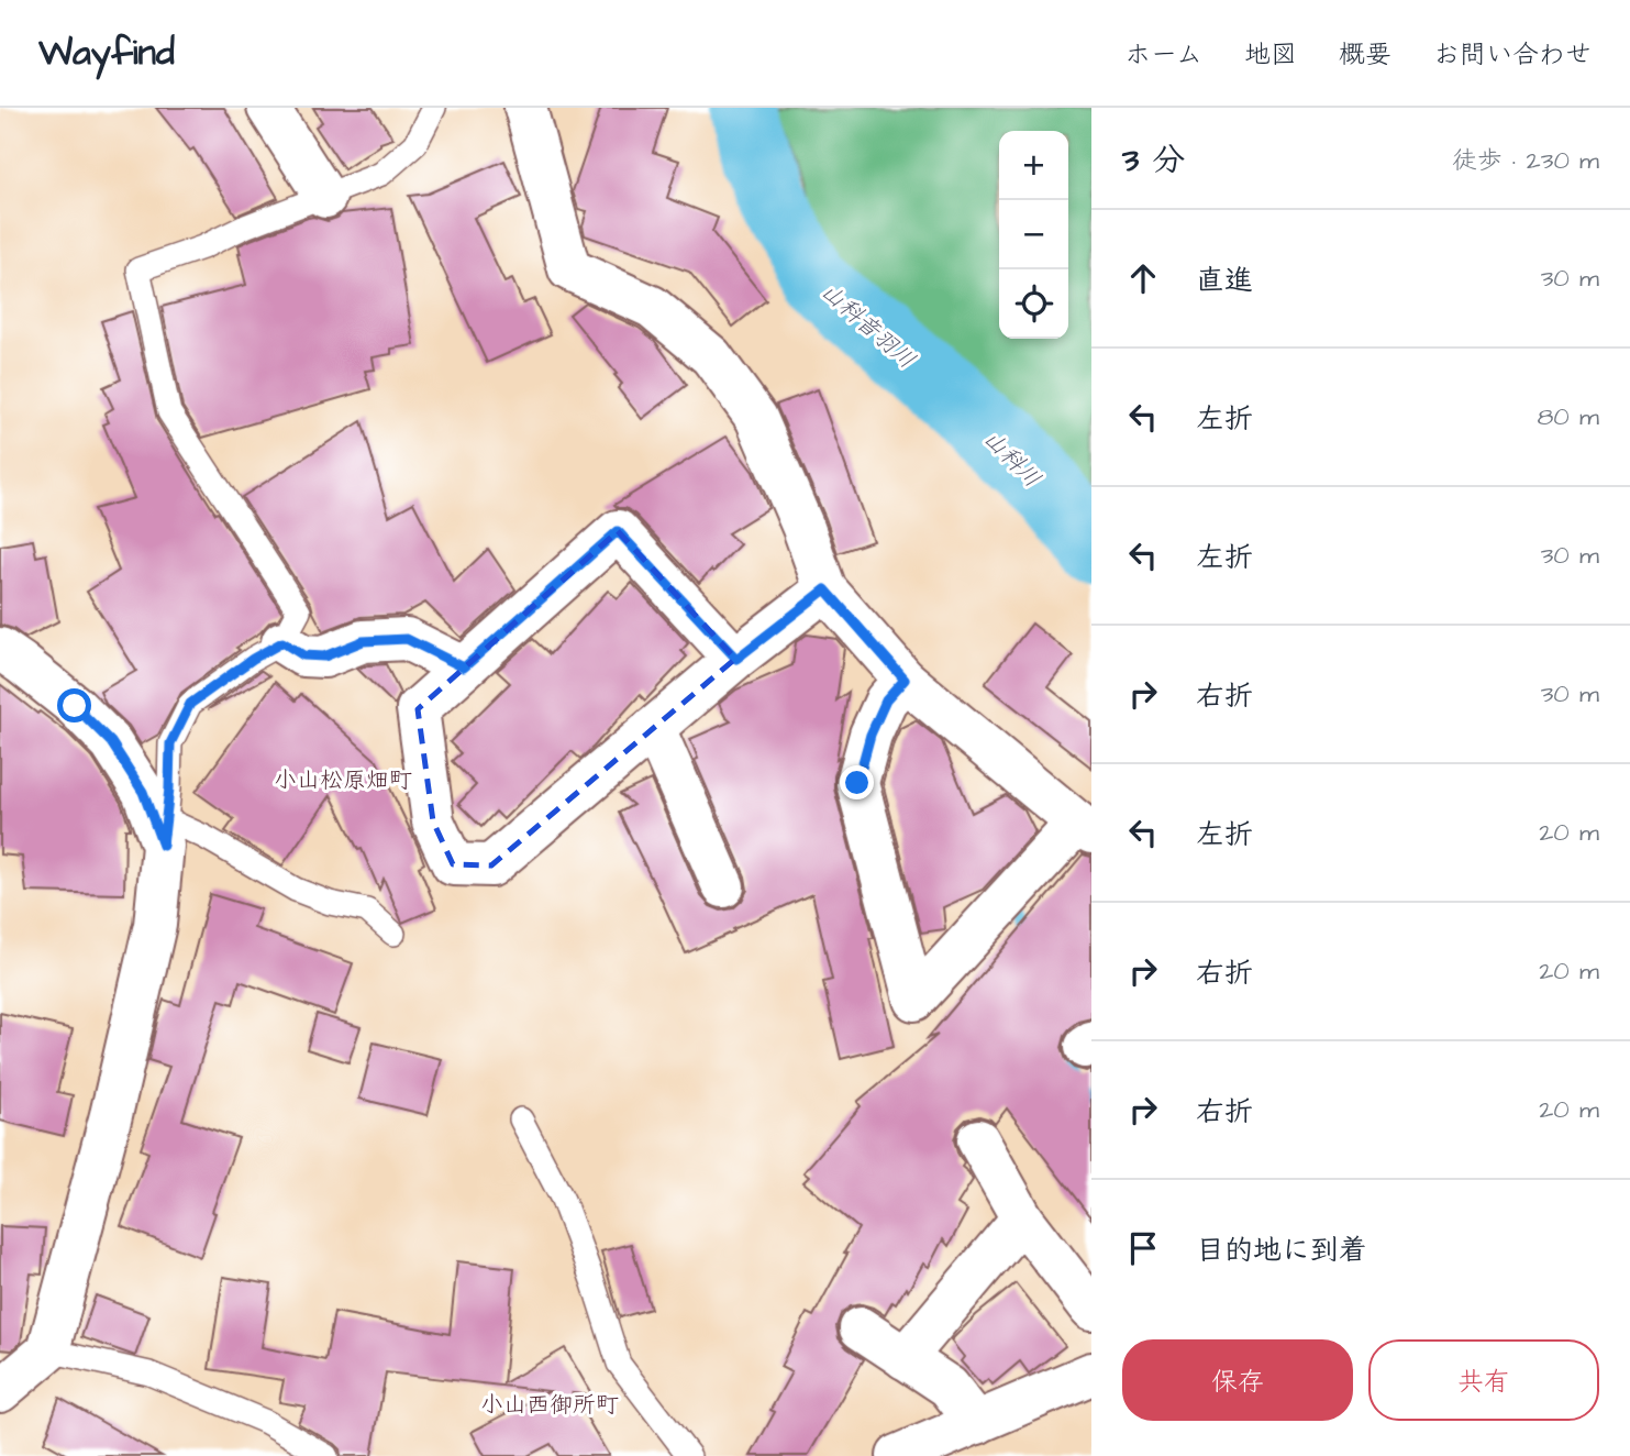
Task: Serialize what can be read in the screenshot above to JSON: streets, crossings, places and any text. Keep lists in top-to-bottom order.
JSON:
{
  "districts": ["小山松原畑町", "小山西御所町"],
  "water": ["山科音羽川", "山科川"],
  "page": {
    "header": "Wayfind",
    "nav": [
      "ホーム",
      "地図",
      "概要",
      "お問い合わせ"
    ],
    "heading": ["3 分", "徒歩 · 230 m"],
    "map_buttons": ["+", "−"],
    "list": [
      ["直進", "30 m"],
      ["左折", "80 m"],
      ["左折", "30 m"],
      ["右折", "30 m"],
      ["左折", "20 m"],
      ["右折", "20 m"],
      ["右折", "20 m"],
      "目的地に到着"
    ],
    "buttons": ["保存", "共有"]
  }
}
